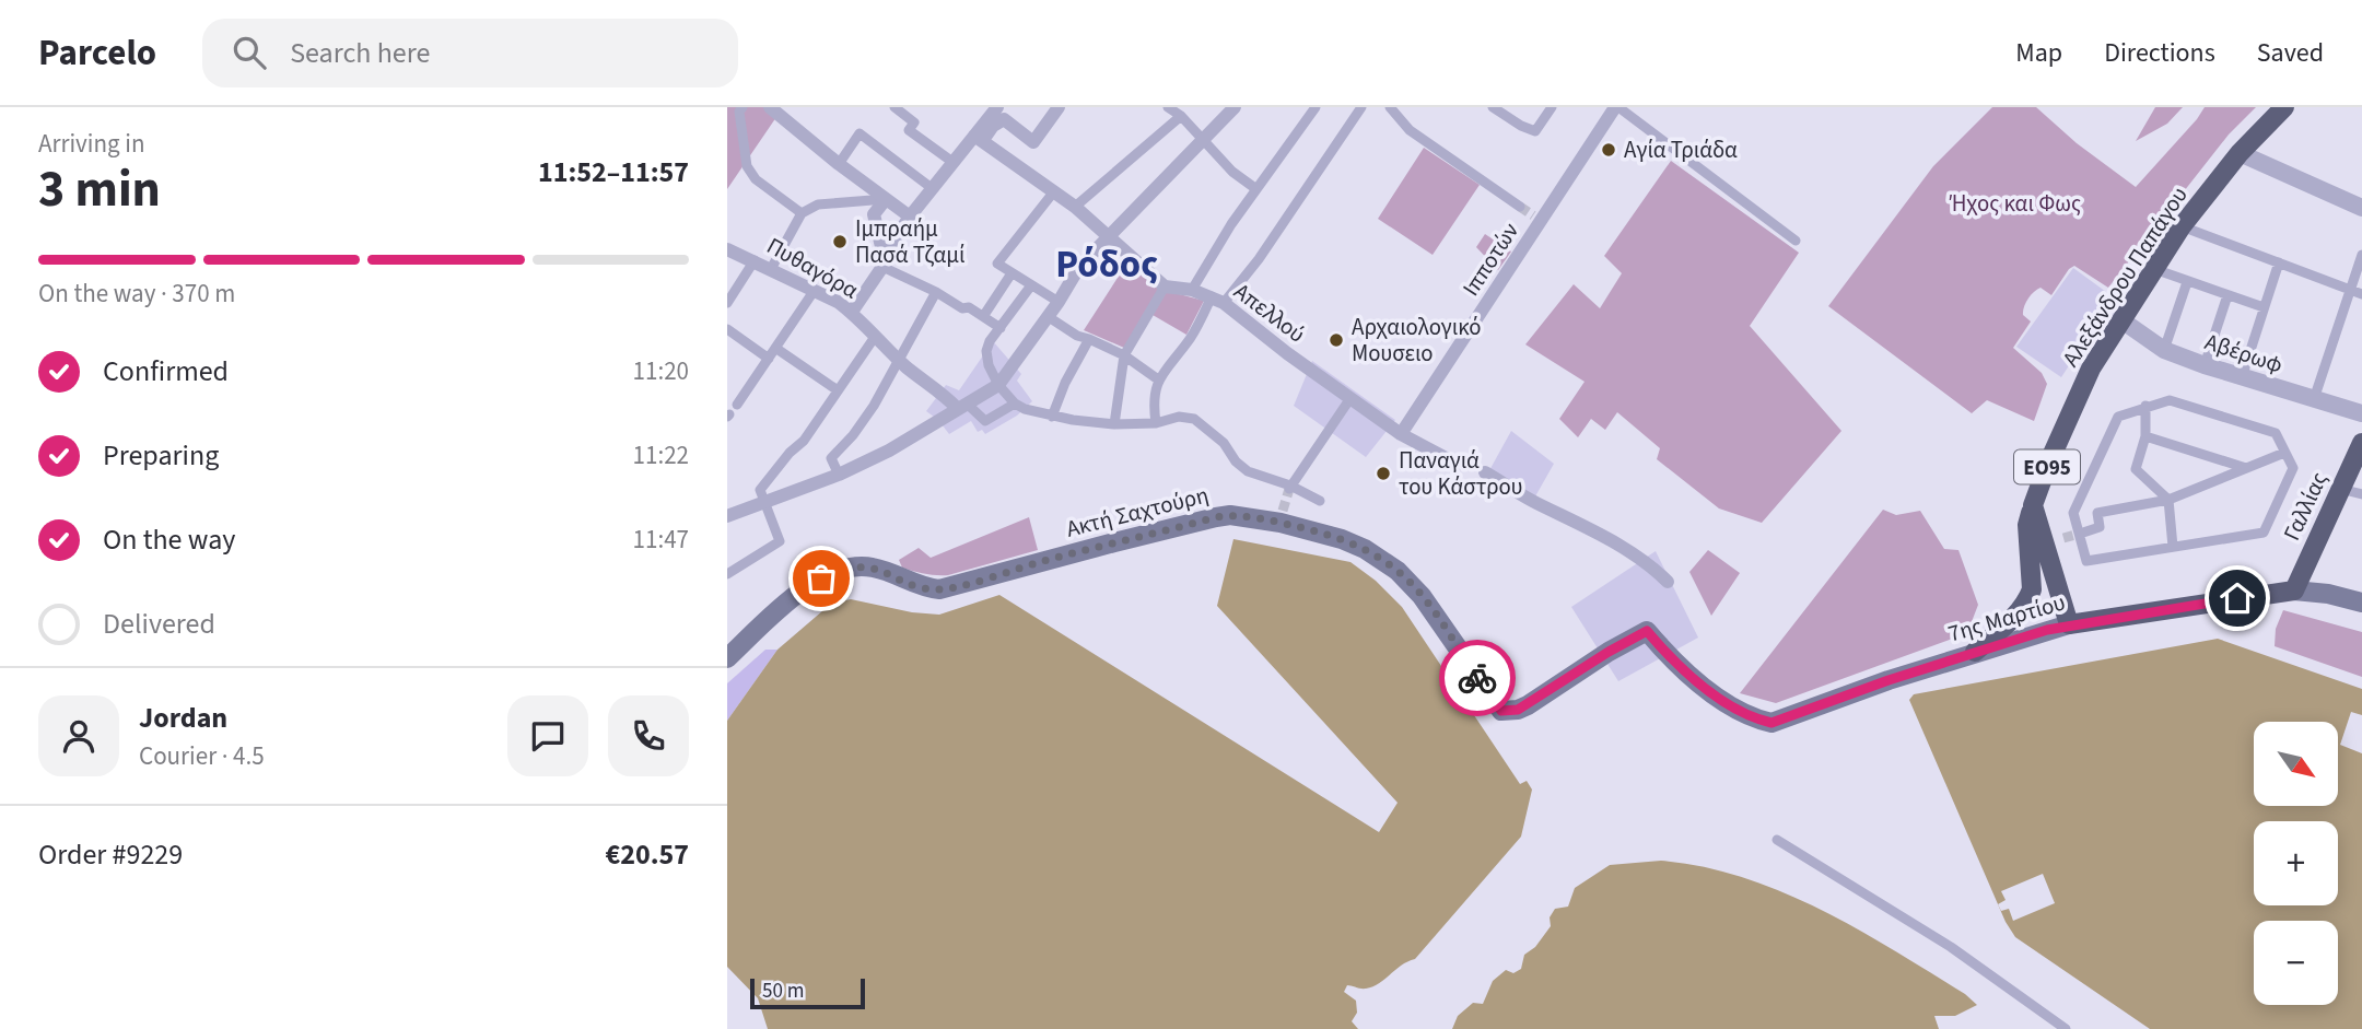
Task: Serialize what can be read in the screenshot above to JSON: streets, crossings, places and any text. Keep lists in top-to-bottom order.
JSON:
{
  "streets": {
    "main road": [
      "Αλεξάνδρου Παπάγου",
      "ΕΟ95",
      "Γαλλίας",
      "Ακτή Σαχτούρη",
      "7ης Μαρτίου"
    ],
    "street": [
      "Ιπποτών",
      "Πυθαγόρα",
      "Απελλού",
      "Αβέρωφ"
    ]
  },
  "crossings": [
    ["Ιπποτών", "Απελλού"],
    ["Αλεξάνδρου Παπάγου", "Αβέρωφ"],
    ["Αλεξάνδρου Παπάγου", "ΕΟ95"],
    ["Αλεξάνδρου Παπάγου", "7ης Μαρτίου"],
    ["ΕΟ95", "7ης Μαρτίου"],
    ["Γαλλίας", "7ης Μαρτίου"],
    ["Ακτή Σαχτούρη", "7ης Μαρτίου"]
  ],
  "districts": ["Ρόδος"],
  "parks": ["Ήχος και Φως"],
  "places": [
    "Αγία Τριάδα",
    "Ιμπραήμ Πασά Τζαμί",
    "Αρχαιολογικό Μουσειο",
    "Παναγιά του Κάστρου"
  ],
  "scale_bar": "50 m",
  "north": "bottom right",
  "page": {
    "header": "Parcelo",
    "search": "Search here",
    "nav": ["Map", "Directions", "Saved"],
    "heading": ["3 min", "Arriving in", "11:52–11:57"],
    "panel": [
      "Jordan",
      "Courier · 4.5",
      "Order #9229",
      "€20.57"
    ],
    "bar": "On the way · 370 m",
    "list": [
      ["Confirmed", "11:20"],
      ["Preparing", "11:22"],
      ["On the way", "11:47"],
      "Delivered"
    ],
    "map_buttons": ["+", "−"],
    "scale": "50 m"
  }
}
